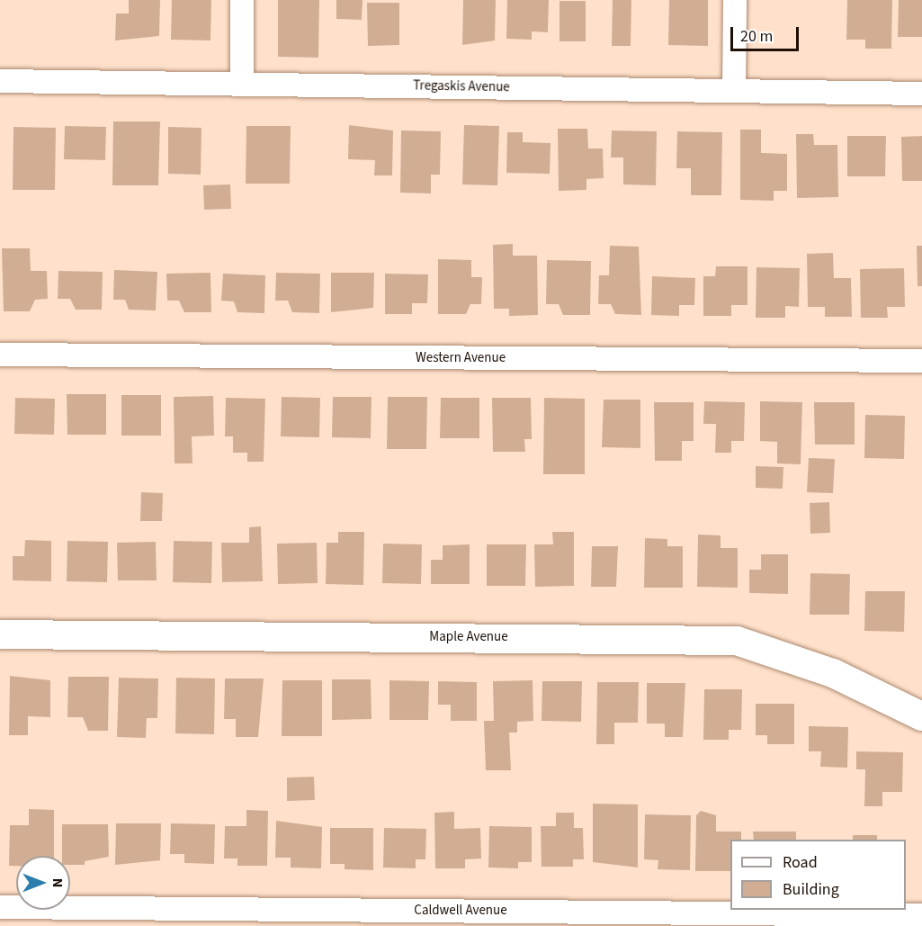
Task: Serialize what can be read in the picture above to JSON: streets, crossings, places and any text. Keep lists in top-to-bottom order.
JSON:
{
  "streets": {
    "street": [
      "Tregaskis Avenue",
      "Western Avenue",
      "Maple Avenue",
      "Caldwell Avenue"
    ]
  },
  "legend": ["Road", "Building"],
  "scale_bar": "20 m",
  "north": "right"
}
